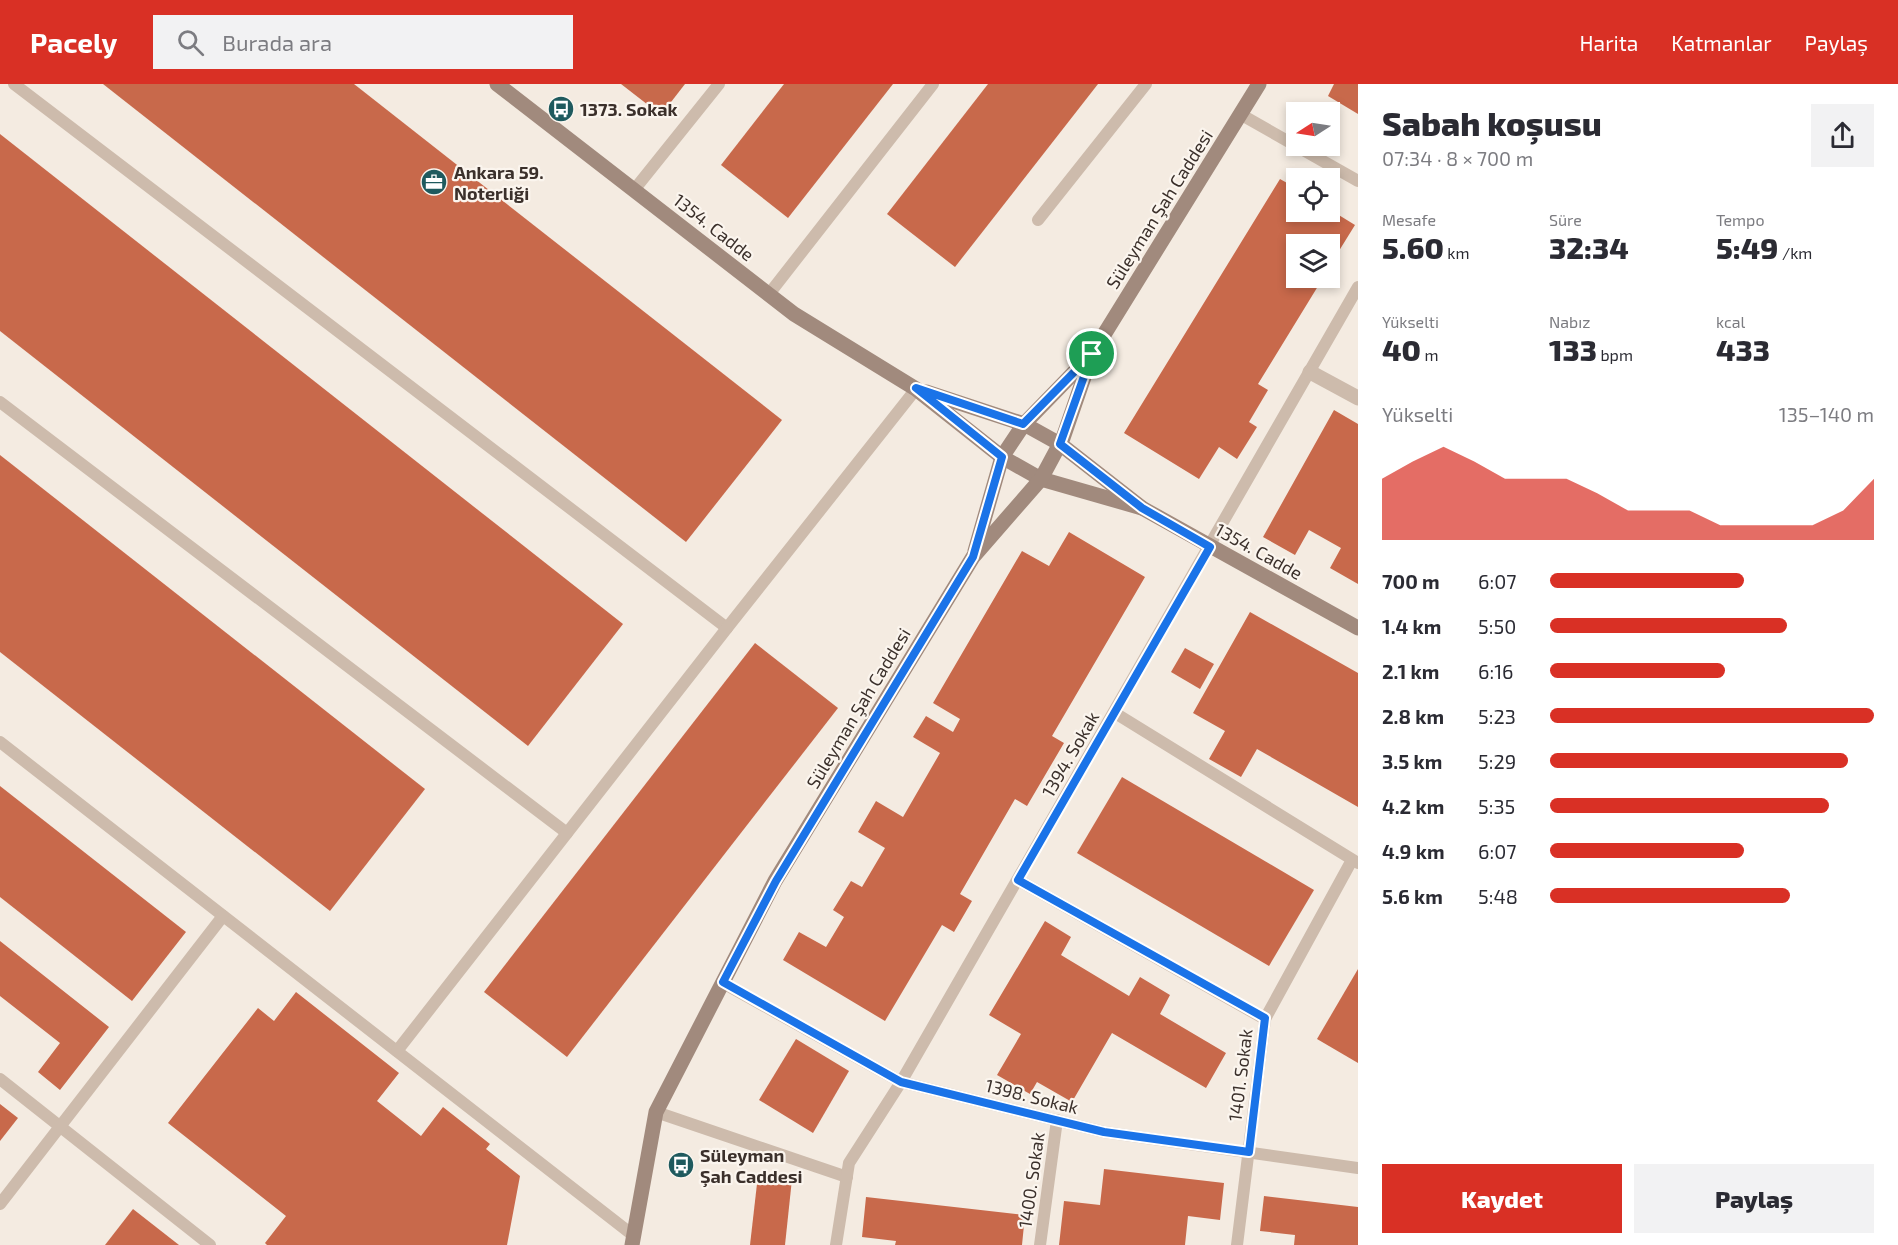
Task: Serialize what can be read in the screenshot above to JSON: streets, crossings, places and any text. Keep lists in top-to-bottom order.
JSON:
{
  "streets": {
    "main road": ["Süleyman Şah Caddesi", "1354. Cadde"],
    "lane": [
      "1394. Sokak",
      "1401. Sokak",
      "1398. Sokak",
      "1400. Sokak"
    ]
  },
  "crossings": [
    ["Süleyman Şah Caddesi", "1398. Sokak"],
    ["1354. Cadde", "1394. Sokak"],
    ["1394. Sokak", "1398. Sokak"],
    ["1401. Sokak", "1398. Sokak"],
    ["1398. Sokak", "1400. Sokak"]
  ],
  "places": {
    "bus stop": ["1373. Sokak", "Süleyman Şah Caddesi"],
    "office": ["Ankara 59. Noterliği"]
  },
  "north": "left",
  "page": {
    "header": "Pacely",
    "search": "Burada ara",
    "nav": ["Harita", "Katmanlar", "Paylaş"],
    "heading": ["Sabah koşusu", "07:34 · 8 × 700 m"],
    "stats": [
      ["Mesafe", "5.60 km"],
      ["Süre", "32:34"],
      ["Tempo", "5:49 /km"],
      ["Yükselti", "40 m"],
      ["Nabız", "133 bpm"],
      ["kcal", "433"]
    ],
    "chart": ["Yükselti", "135–140 m"],
    "list": [
      {
        "name": "700 m",
        "note": "6:07"
      },
      {
        "name": "1.4 km",
        "note": "5:50"
      },
      {
        "name": "2.1 km",
        "note": "6:16"
      },
      {
        "name": "2.8 km",
        "note": "5:23"
      },
      {
        "name": "3.5 km",
        "note": "5:29"
      },
      {
        "name": "4.2 km",
        "note": "5:35"
      },
      {
        "name": "4.9 km",
        "note": "6:07"
      },
      {
        "name": "5.6 km",
        "note": "5:48"
      }
    ],
    "buttons": ["Kaydet", "Paylaş"]
  }
}
